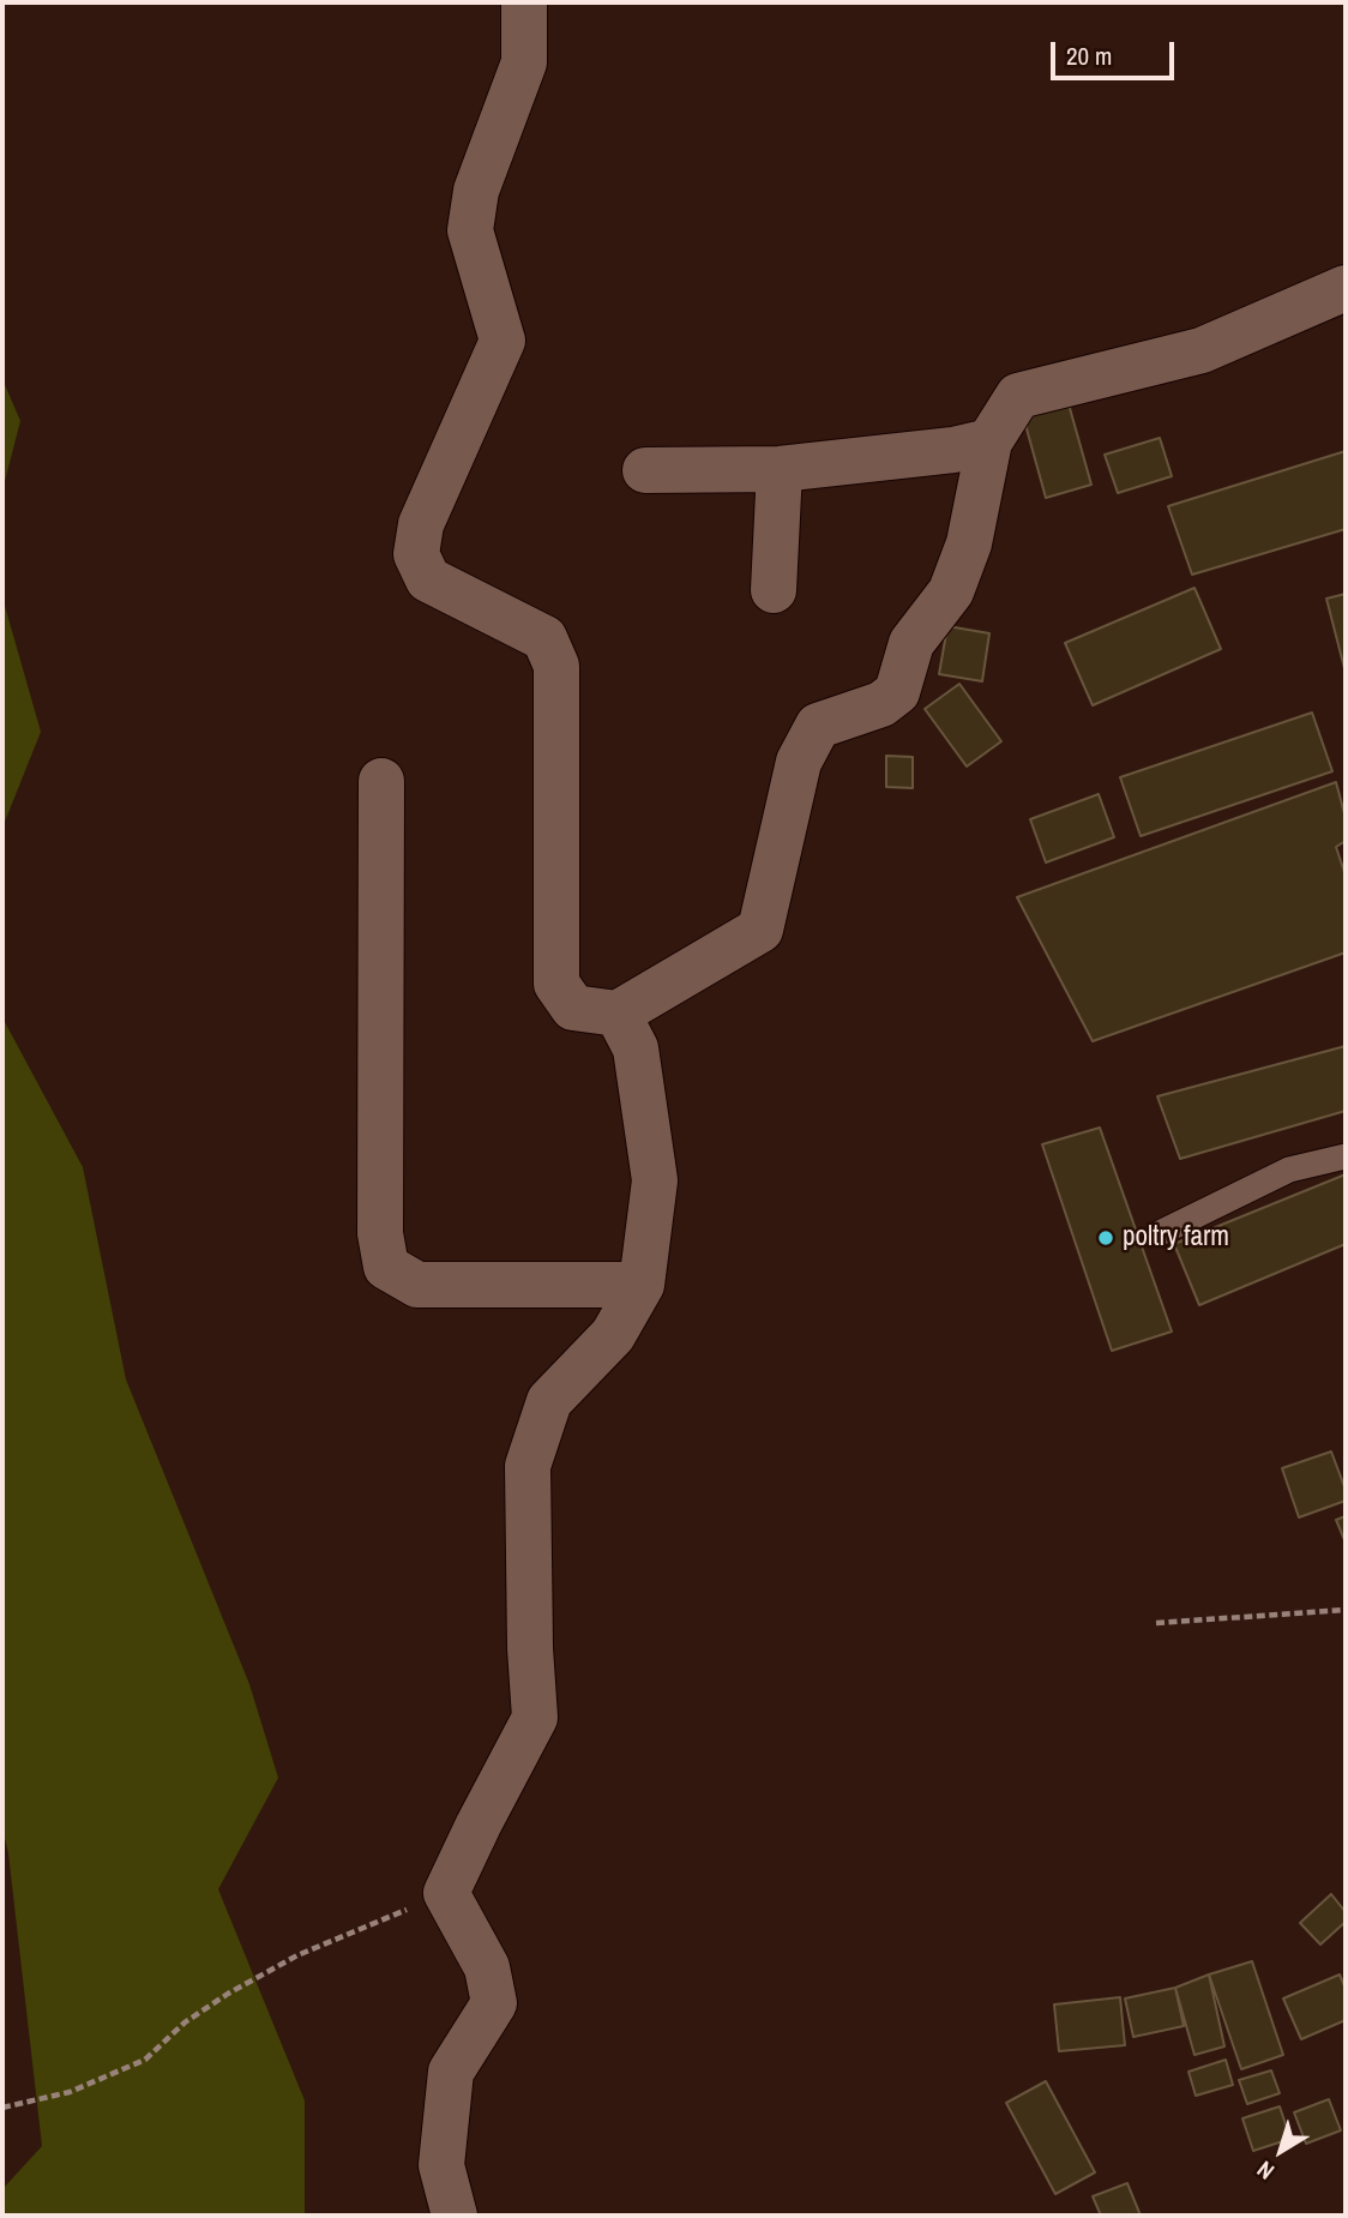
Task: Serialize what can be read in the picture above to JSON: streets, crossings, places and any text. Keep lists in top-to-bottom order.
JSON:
{
  "places": ["poltry farm"],
  "scale_bar": "20 m",
  "north": "bottom left"
}
